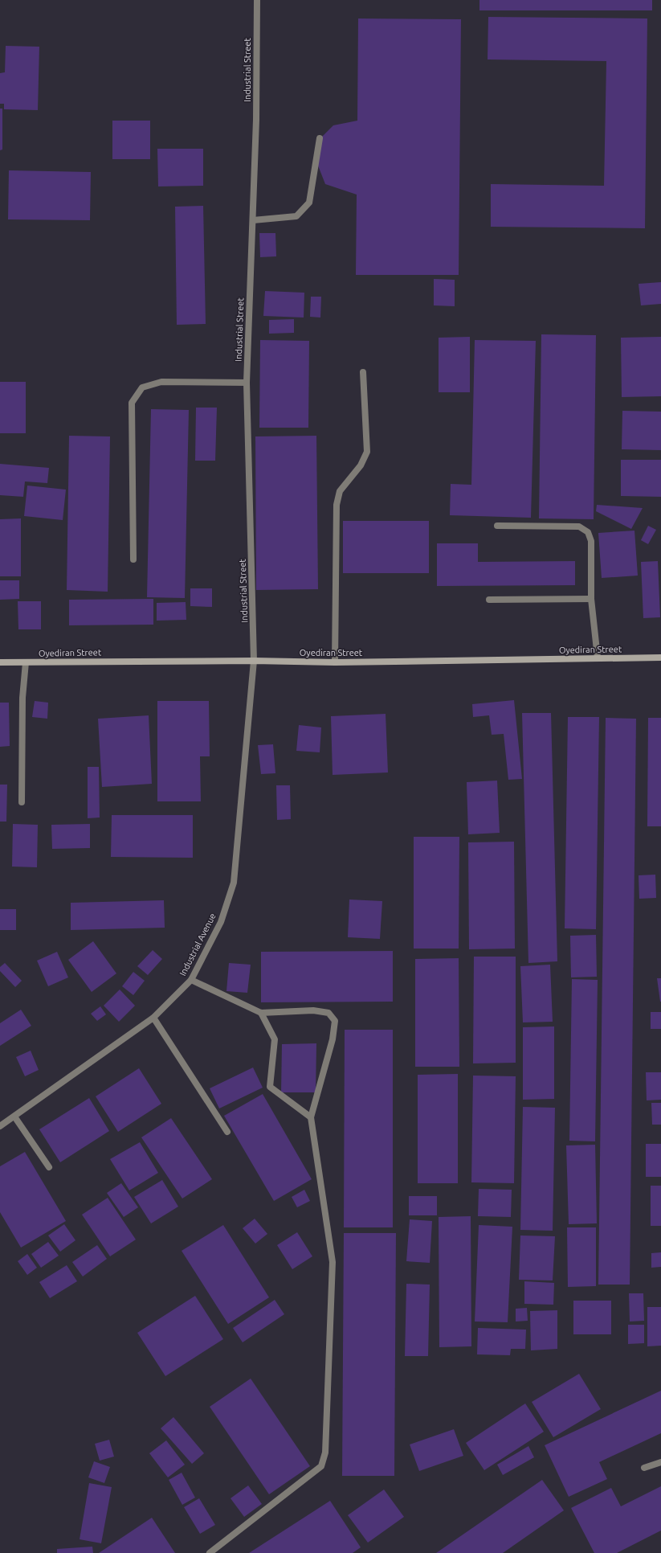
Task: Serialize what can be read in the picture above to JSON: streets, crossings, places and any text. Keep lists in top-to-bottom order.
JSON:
{
  "streets": {
    "street": ["Industrial Street", "Oyediran Street", "Industrial Avenue"]
  },
  "crossings": [
    ["Industrial Street", "Oyediran Street"],
    ["Industrial Street", "Industrial Avenue"],
    ["Oyediran Street", "Industrial Avenue"]
  ]
}
